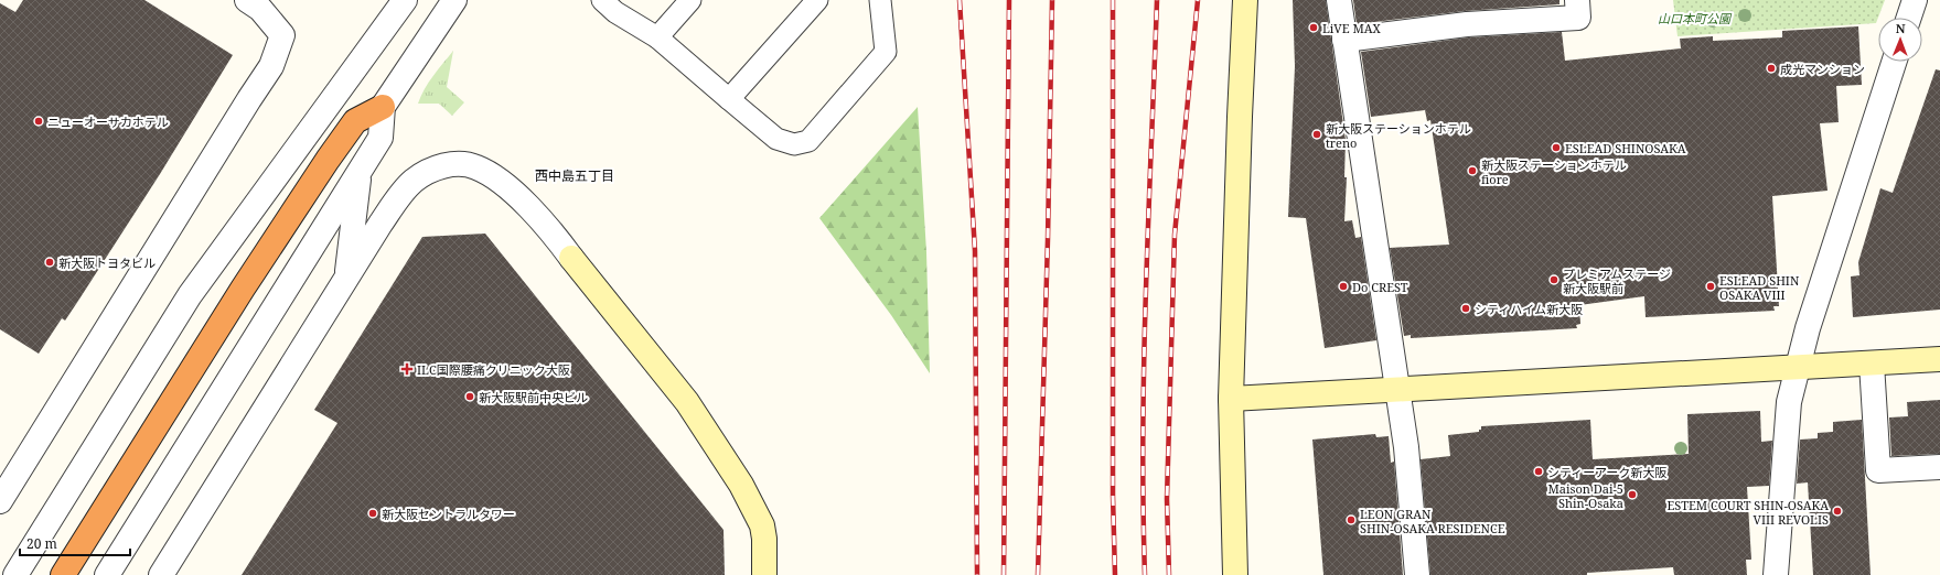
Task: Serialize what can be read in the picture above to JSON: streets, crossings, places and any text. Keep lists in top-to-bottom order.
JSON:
{
  "districts": ["西中島五丁目"],
  "parks": ["山口本町公園"],
  "places": {
    "other": [
      "LiVE MAX",
      "成光マンション",
      "ニューオーサカホテル",
      "新大阪ステーションホテル treno",
      "ESLEAD SHINOSAKA",
      "新大阪ステーションホテル fiore",
      "新大阪トヨタビル",
      "プレミアムステージ 新大阪駅前",
      "Do CREST",
      "ESLEAD SHIN OSAKA VIII",
      "シティハイム新大阪",
      "新大阪駅前中央ビル",
      "シティーアーク新大阪",
      "Maison Dai-5 Shin-Osaka",
      "ESTEM COURT SHIN-OSAKA VIII REVOLIS",
      "新大阪セントラルタワー",
      "LEON GRAN SHIN-OSAKA RESIDENCE"
    ],
    "health": ["ILC国際腰痛クリニック大阪"]
  },
  "scale_bar": "20 m",
  "north": "top"
}
